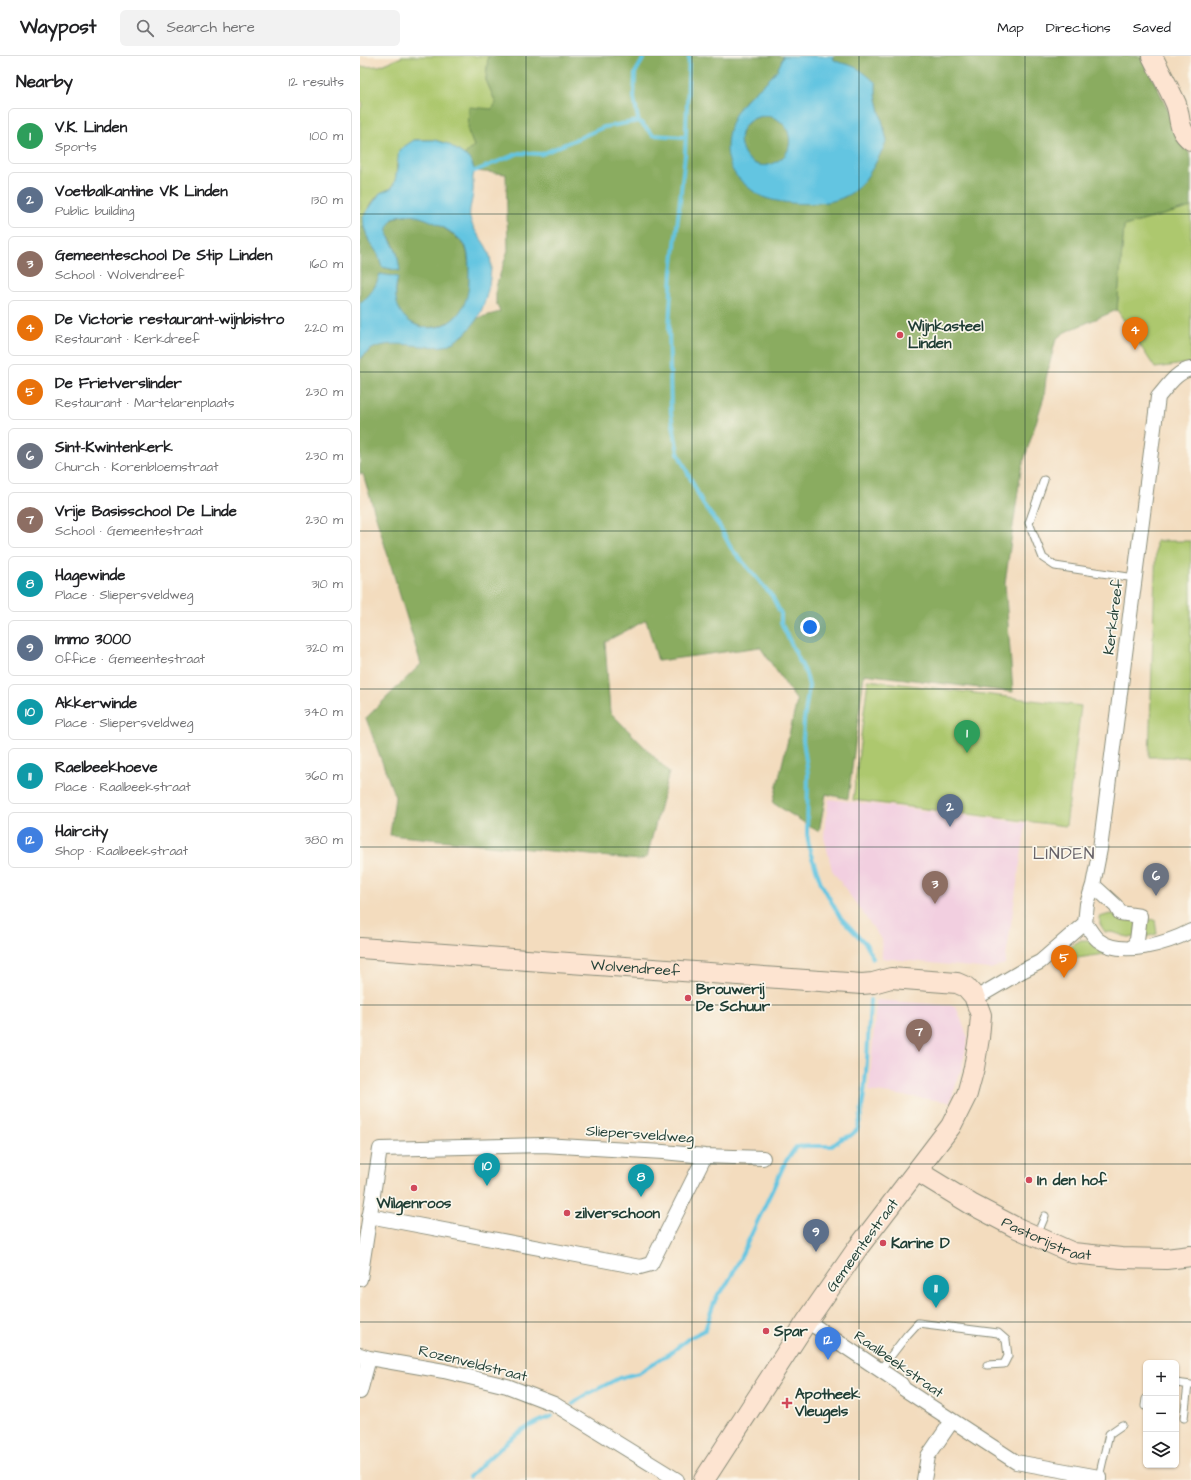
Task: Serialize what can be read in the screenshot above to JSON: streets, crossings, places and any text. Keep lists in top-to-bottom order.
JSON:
{
  "streets": {
    "street": [
      "Kerkdreef",
      "Wolvendreef",
      "Sliepersveldweg",
      "Pastorijstraat",
      "Gemeentestraat",
      "Rozenveldstraat",
      "Raalbeekstraat"
    ]
  },
  "crossings": [
    ["Wolvendreef", "Gemeentestraat"],
    ["Pastorijstraat", "Gemeentestraat"],
    ["Gemeentestraat", "Raalbeekstraat"]
  ],
  "districts": ["LINDEN"],
  "places": {
    "other": [
      "Wijnkasteel Linden",
      "Brouwerij De Schuur",
      "In den hof",
      "Wilgenroos",
      "zilverschoon",
      "Karine D",
      "Spar"
    ],
    "health": ["Apotheek Vleugels"]
  },
  "page": {
    "header": "Waypost",
    "search": "Search here",
    "nav": ["Map", "Directions", "Saved"],
    "heading": ["Nearby", "12 results"],
    "list": [
      {
        "mark": "1",
        "name": "V.K. Linden",
        "note": "Sports",
        "value": "100 m"
      },
      {
        "mark": "2",
        "name": "Voetbalkantine VK Linden",
        "note": "Public building",
        "value": "130 m"
      },
      {
        "mark": "3",
        "name": "Gemeenteschool De Stip Linden",
        "note": "School · Wolvendreef",
        "value": "160 m"
      },
      {
        "mark": "4",
        "name": "De Victorie restaurant-wijnbistro",
        "note": "Restaurant · Kerkdreef",
        "value": "220 m"
      },
      {
        "mark": "5",
        "name": "De Frietverslinder",
        "note": "Restaurant · Martelarenplaats",
        "value": "230 m"
      },
      {
        "mark": "6",
        "name": "Sint-Kwintenkerk",
        "note": "Church · Korenbloemstraat",
        "value": "230 m"
      },
      {
        "mark": "7",
        "name": "Vrije Basisschool De Linde",
        "note": "School · Gemeentestraat",
        "value": "230 m"
      },
      {
        "mark": "8",
        "name": "Hagewinde",
        "note": "Place · Sliepersveldweg",
        "value": "310 m"
      },
      {
        "mark": "9",
        "name": "Immo 3000",
        "note": "Office · Gemeentestraat",
        "value": "320 m"
      },
      {
        "mark": "10",
        "name": "Akkerwinde",
        "note": "Place · Sliepersveldweg",
        "value": "340 m"
      },
      {
        "mark": "11",
        "name": "Raelbeekhoeve",
        "note": "Place · Raalbeekstraat",
        "value": "360 m"
      },
      {
        "mark": "12",
        "name": "Haircity",
        "note": "Shop · Raalbeekstraat",
        "value": "380 m"
      }
    ],
    "pins": [
      "4",
      "1",
      "2",
      "6",
      "3",
      "5",
      "7",
      "10",
      "8",
      "9",
      "11",
      "12"
    ],
    "map_buttons": ["+", "−"]
  }
}
